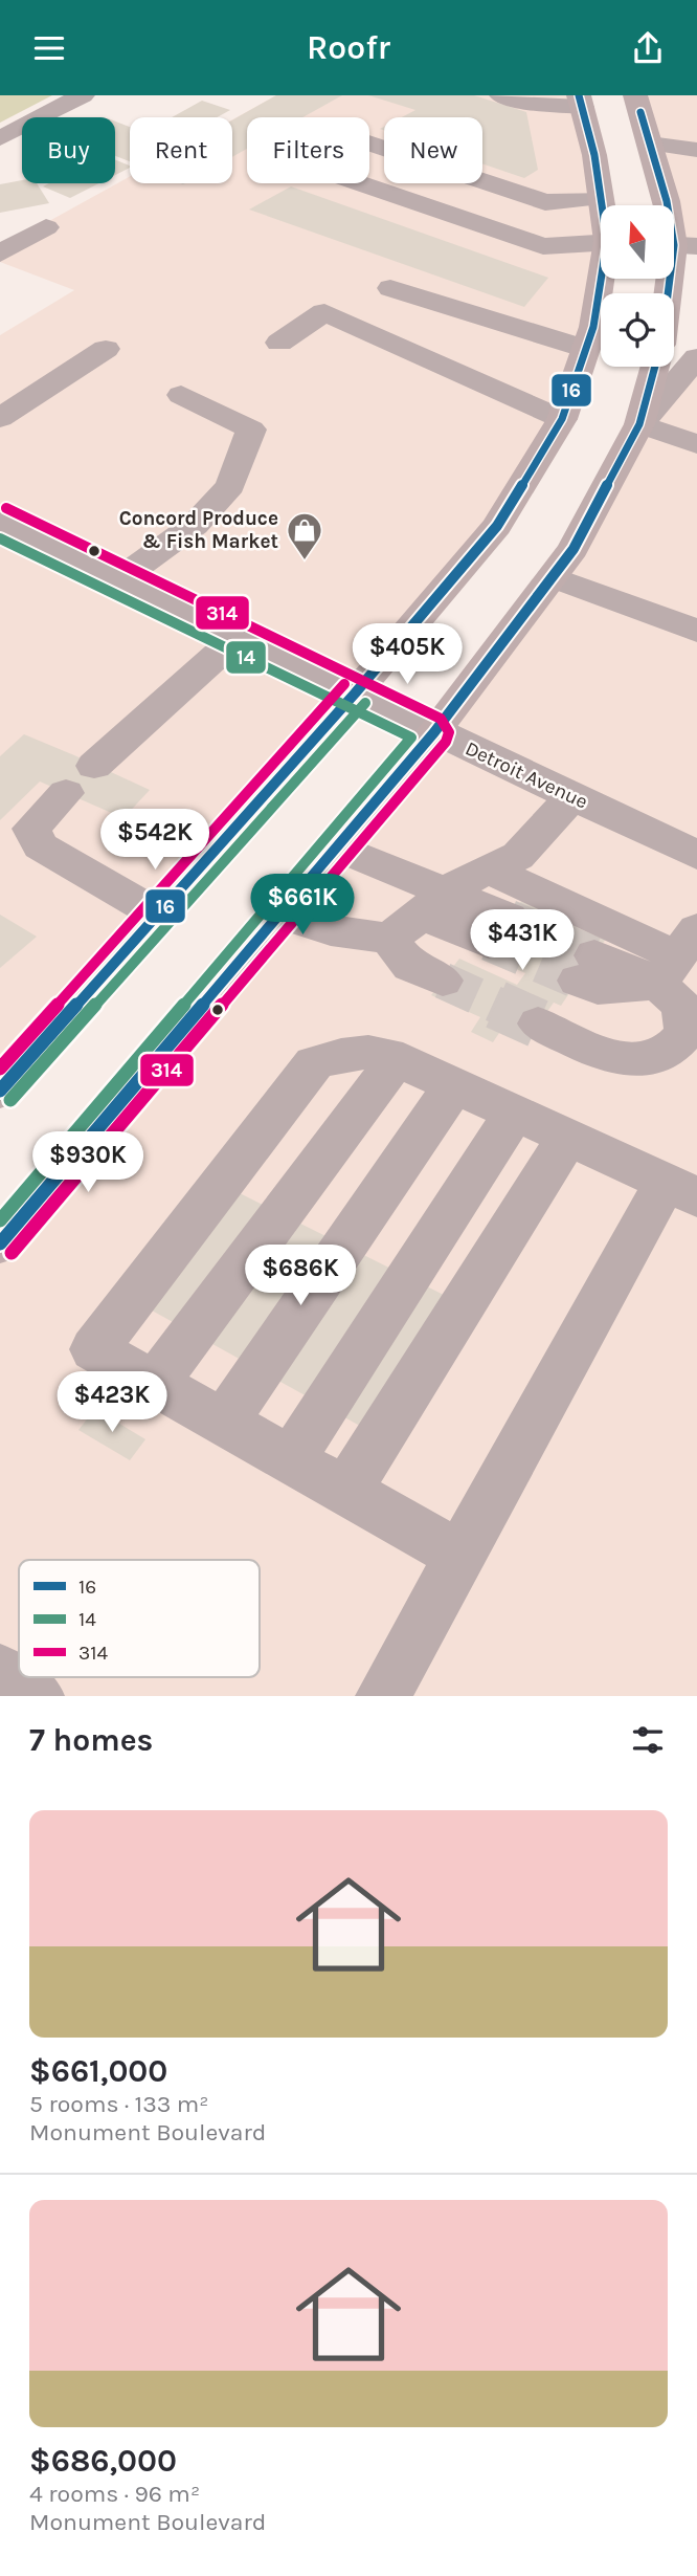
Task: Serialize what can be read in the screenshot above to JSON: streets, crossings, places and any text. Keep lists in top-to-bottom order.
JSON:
{
  "streets": {
    "street": ["Detroit Avenue"]
  },
  "places": {
    "shop": ["Concord Produce & Fish Market"]
  },
  "lines": ["transit line 16", "transit line 314", "transit line 14"],
  "legend": ["16", "14", "314"],
  "north": "top",
  "page": {
    "header": "Roofr",
    "chip": [
      "Buy",
      "Rent",
      "Filters",
      "New"
    ],
    "price": [
      "$405K",
      "$542K",
      "$661K",
      "$431K",
      "$930K",
      "$686K",
      "$423K"
    ],
    "heading": "7 homes",
    "list": [
      {
        "name": "$661,000",
        "note": "5 rooms · 133 m² · Monument Boulevard"
      },
      {
        "name": "$686,000",
        "note": "4 rooms · 96 m² · Monument Boulevard"
      }
    ]
  }
}
